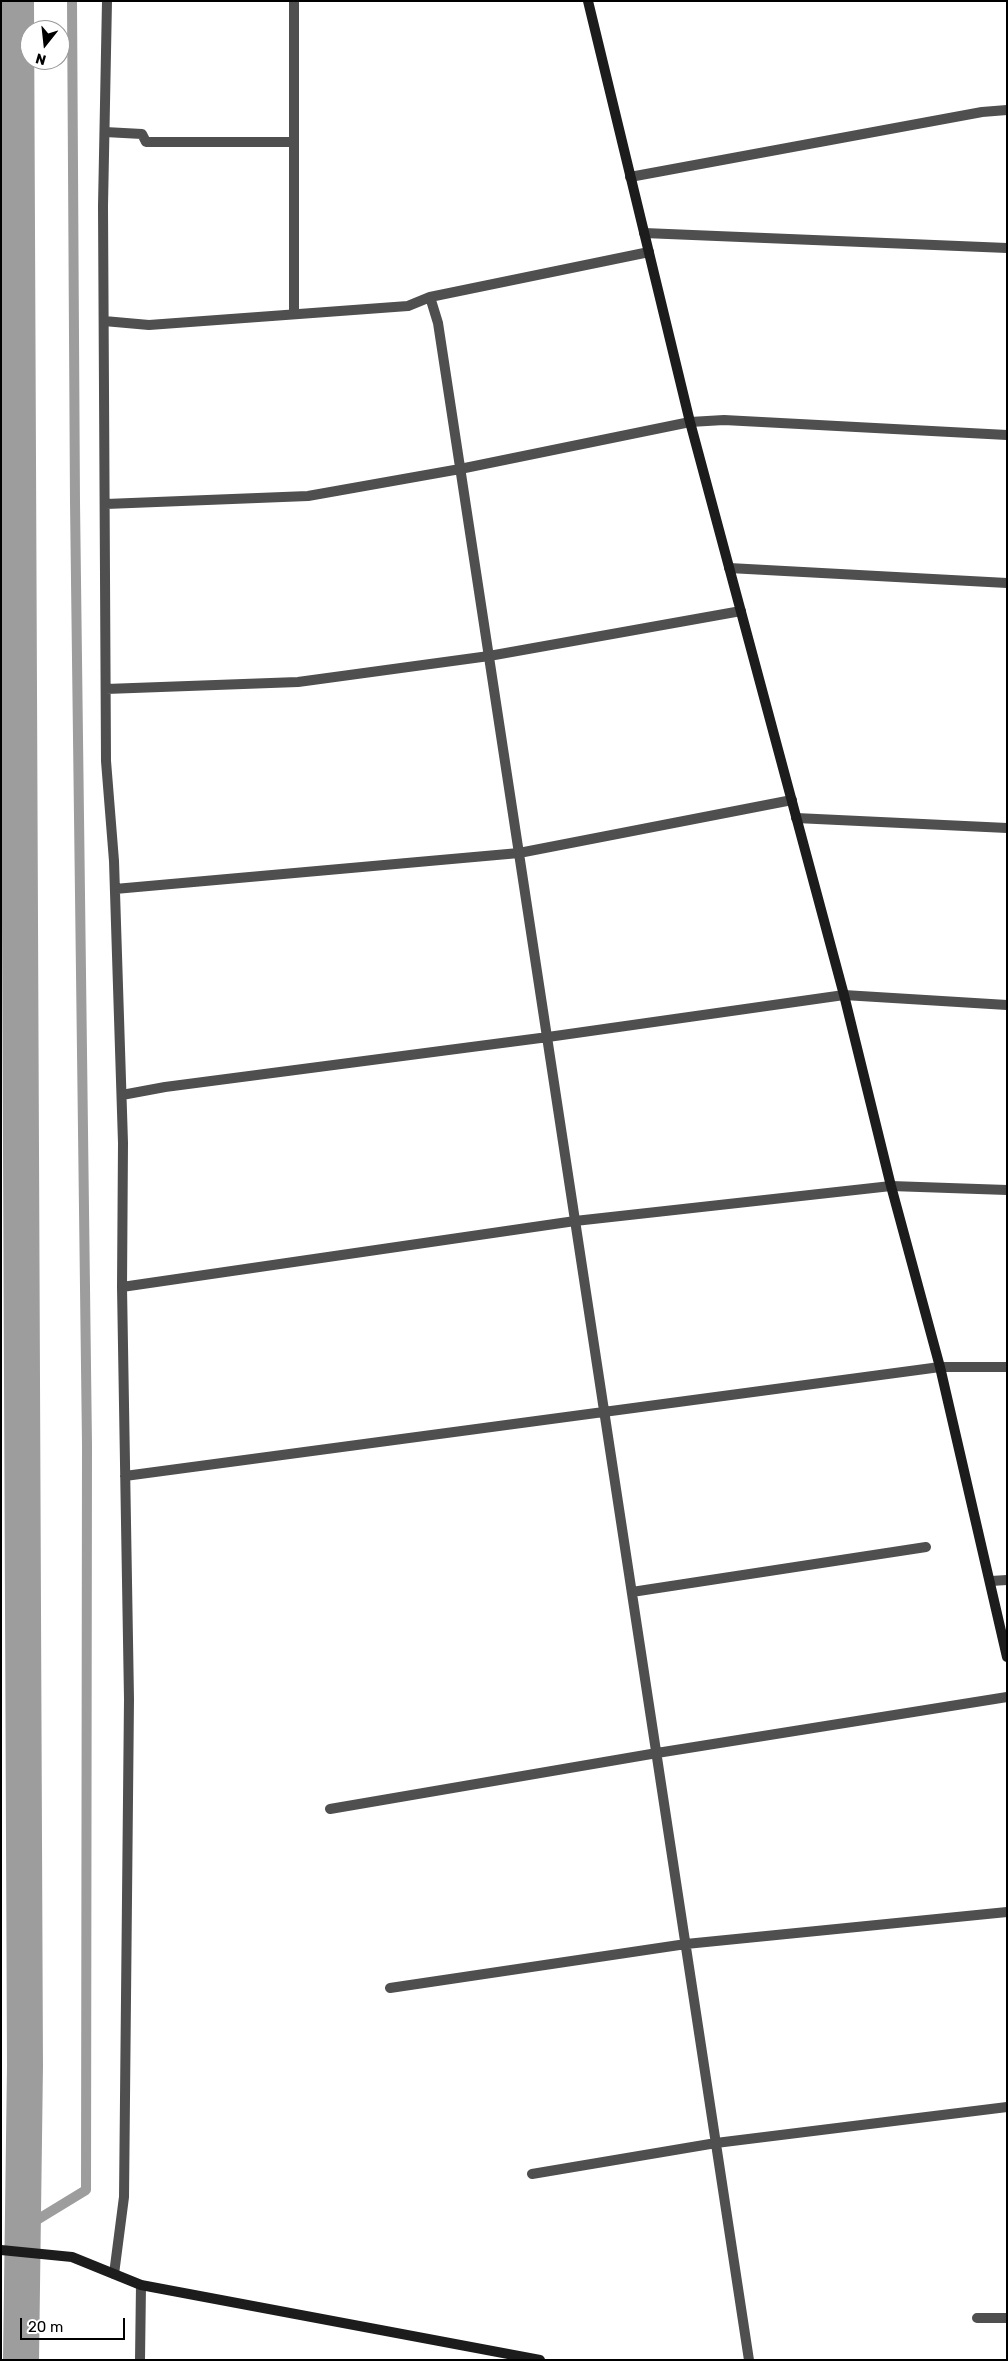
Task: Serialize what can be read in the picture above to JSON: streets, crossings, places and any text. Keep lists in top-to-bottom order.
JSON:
{
  "scale_bar": "20 m",
  "north": "bottom"
}
